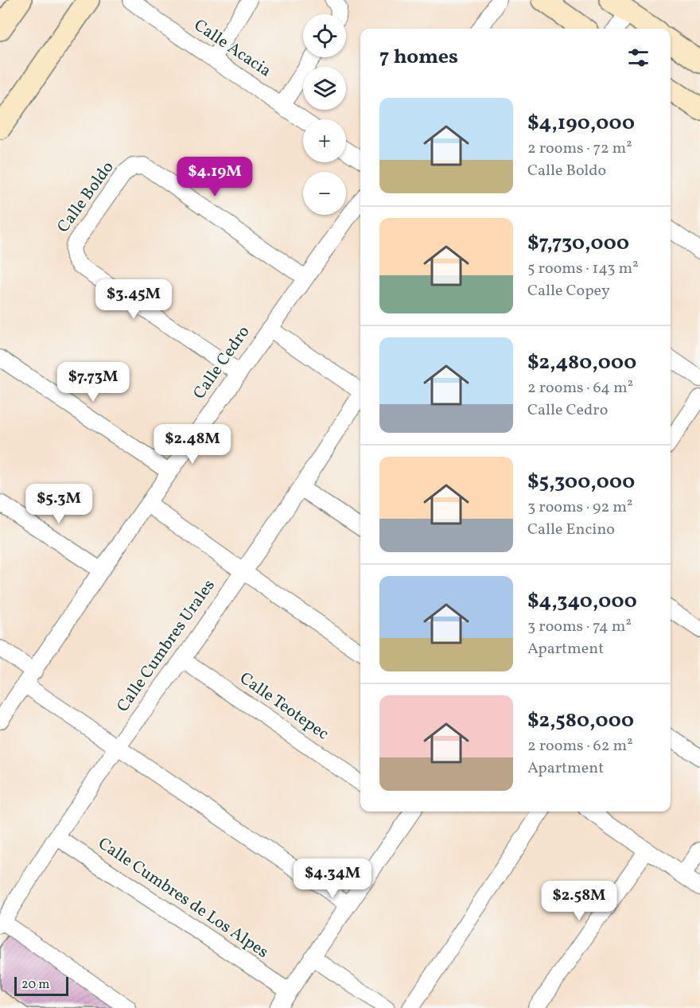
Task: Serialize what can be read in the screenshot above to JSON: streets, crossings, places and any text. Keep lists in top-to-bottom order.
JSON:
{
  "streets": {
    "street": [
      "Calle Acacia",
      "Calle Boldo",
      "Calle Cedro",
      "Calle Cumbres Urales",
      "Calle Teotepec",
      "Calle Cumbres de Los Alpes"
    ]
  },
  "crossings": [
    ["Calle Boldo", "Calle Cedro"],
    ["Calle Cumbres Urales", "Calle Teotepec"],
    ["Calle Cumbres Urales", "Calle Cumbres de Los Alpes"]
  ],
  "scale_bar": "20 m",
  "page": {
    "map_buttons": ["+", "−"],
    "heading": "7 homes",
    "list": [
      {
        "name": "$4,190,000",
        "note": "2 rooms · 72 m² · Calle Boldo"
      },
      {
        "name": "$7,730,000",
        "note": "5 rooms · 143 m² · Calle Copey"
      },
      {
        "name": "$2,480,000",
        "note": "2 rooms · 64 m² · Calle Cedro"
      },
      {
        "name": "$5,300,000",
        "note": "3 rooms · 92 m² · Calle Encino"
      },
      {
        "name": "$4,340,000",
        "note": "3 rooms · 74 m² · Apartment"
      },
      {
        "name": "$2,580,000",
        "note": "2 rooms · 62 m² · Apartment"
      }
    ],
    "price": [
      "$4.19M",
      "$3.45M",
      "$7.73M",
      "$2.48M",
      "$5.3M",
      "$4.34M",
      "$2.58M"
    ],
    "scale": "20 m"
  }
}
